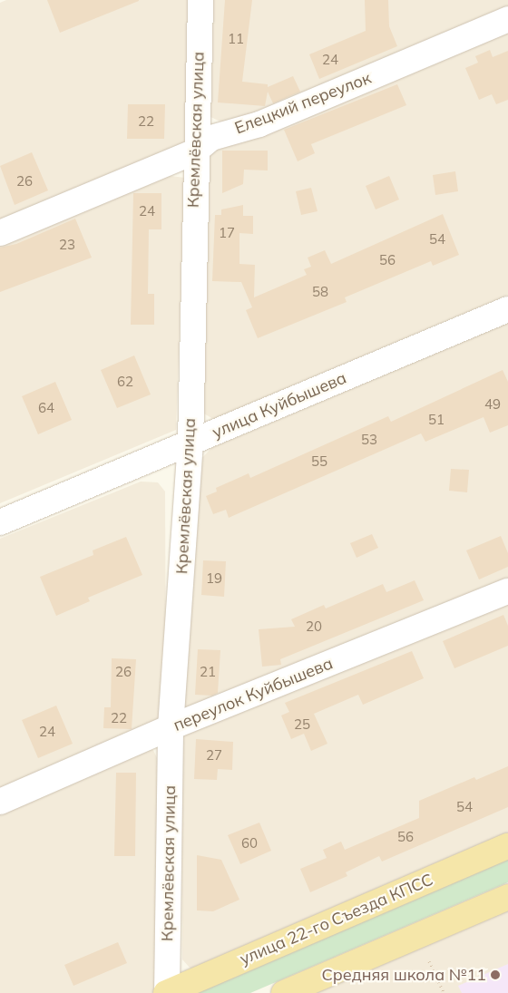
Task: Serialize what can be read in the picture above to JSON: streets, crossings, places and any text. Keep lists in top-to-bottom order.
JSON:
{
  "streets": {
    "main road": ["улица 22-го Съезда КПСС"],
    "street": [
      "Елецкий переулок",
      "Кремлёвская улица",
      "улица Куйбышева",
      "переулок Куйбышева"
    ]
  },
  "crossings": [
    ["Елецкий переулок", "Кремлёвская улица"],
    ["Кремлёвская улица", "улица Куйбышева"],
    ["Кремлёвская улица", "переулок Куйбышева"],
    ["Кремлёвская улица", "улица 22-го Съезда КПСС"]
  ],
  "places": ["Средняя школа №11"],
  "house_numbers": [
    "11",
    "24",
    "22",
    "26",
    "24",
    "17",
    "54",
    "23",
    "56",
    "58",
    "62",
    "49",
    "64",
    "51",
    "53",
    "55",
    "19",
    "20",
    "26",
    "21",
    "22",
    "25",
    "24",
    "27",
    "54",
    "56",
    "60"
  ]
}
